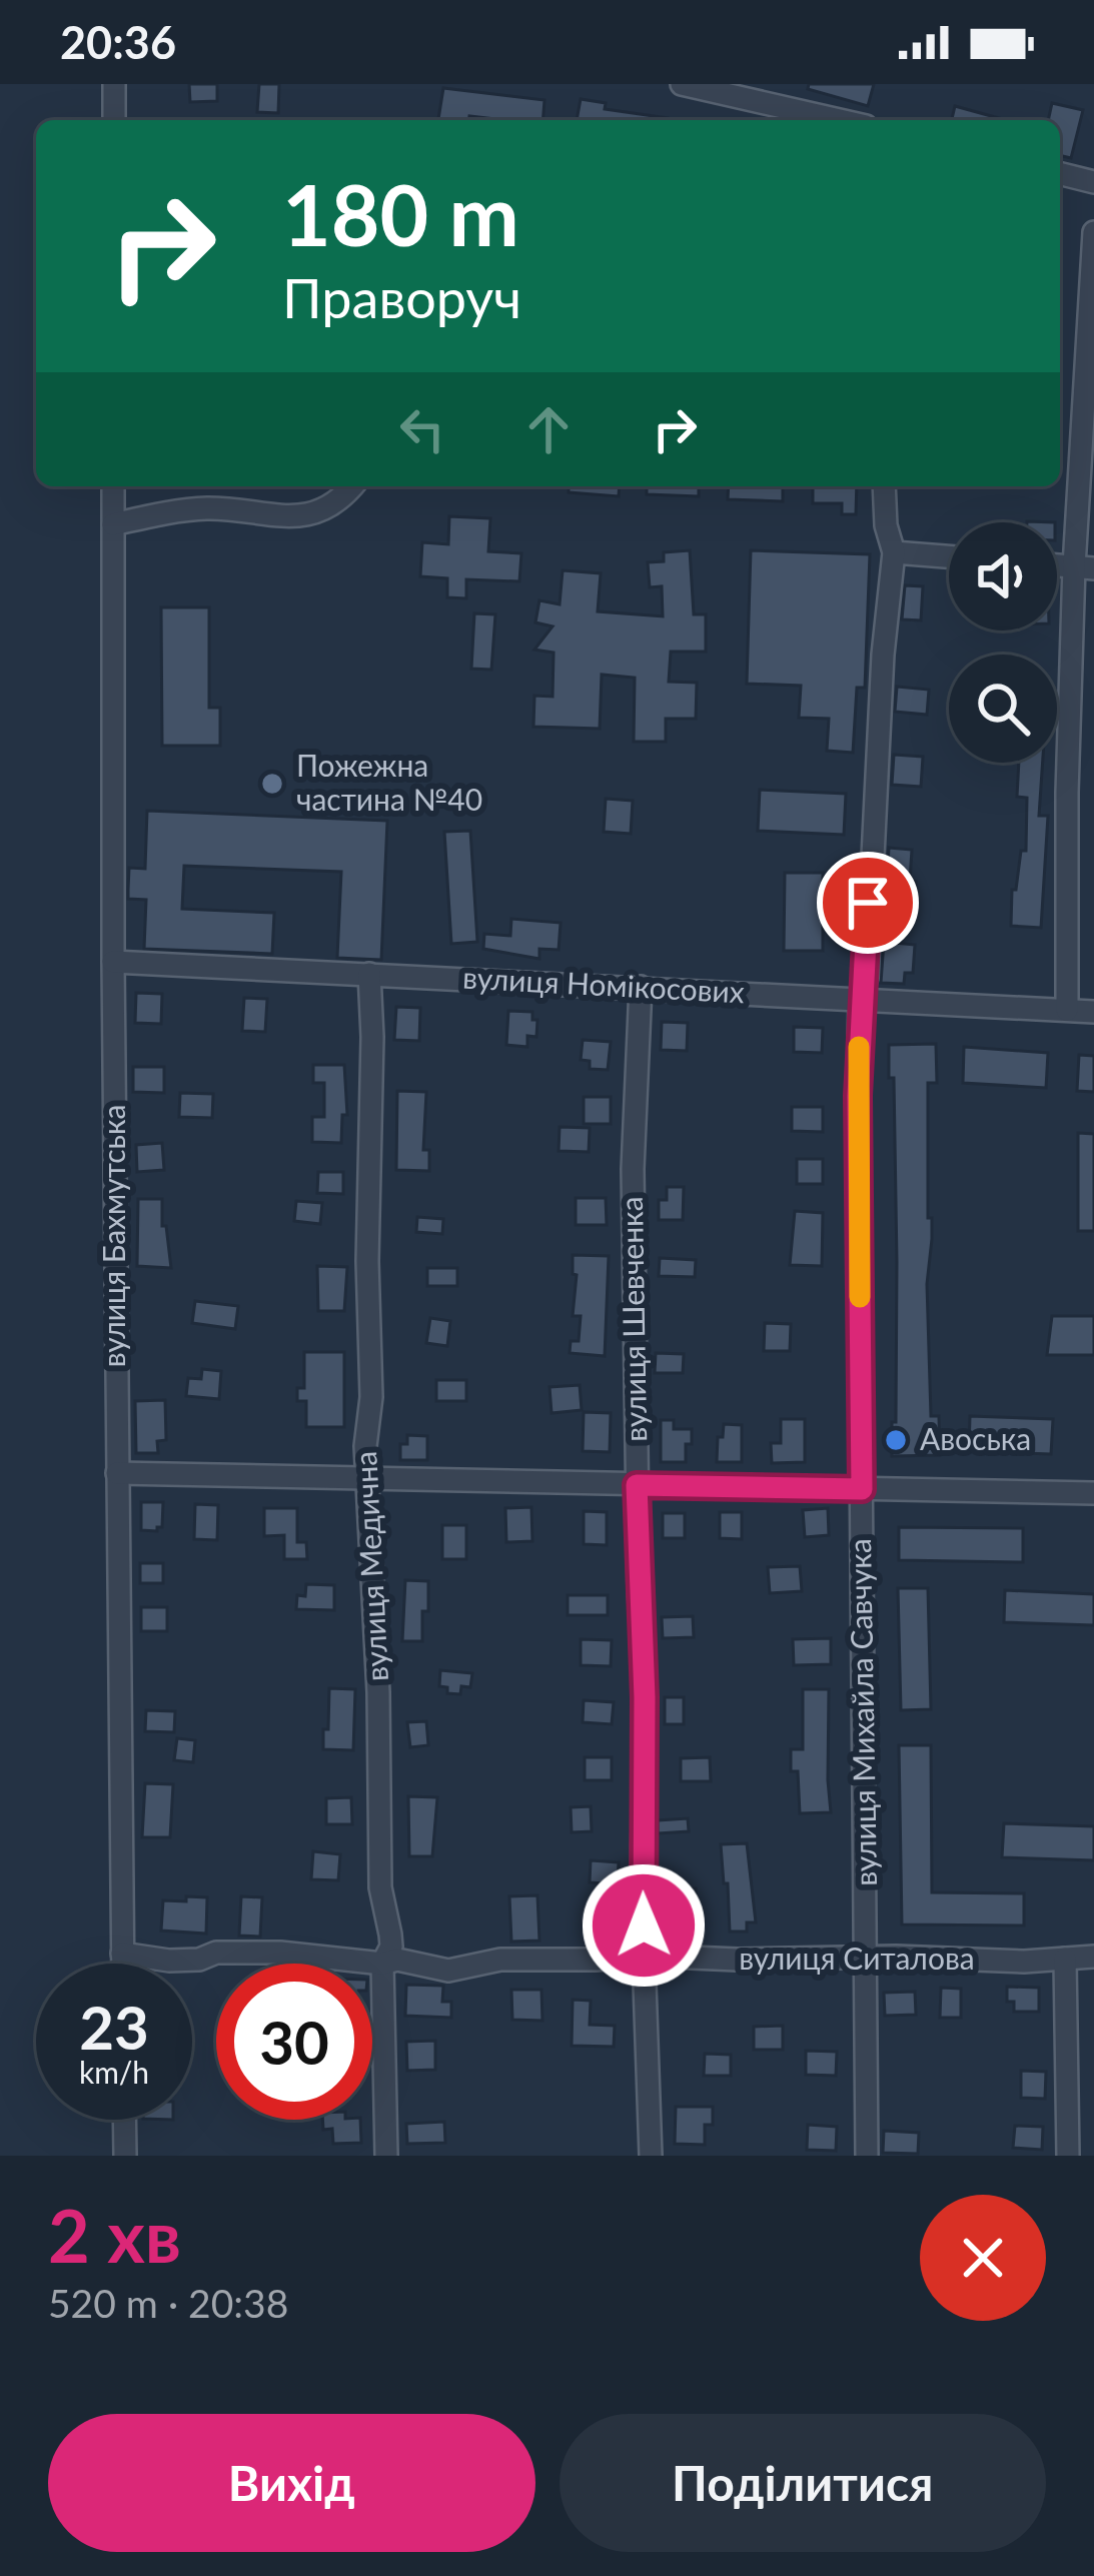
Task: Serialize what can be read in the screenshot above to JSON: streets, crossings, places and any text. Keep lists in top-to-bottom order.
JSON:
{
  "streets": {
    "street": [
      "вулиця Номікосових",
      "вулиця Бахмутська",
      "вулиця Шевченка",
      "вулиця Медична",
      "вулиця Михайла Савчука",
      "вулиця Ситалова"
    ]
  },
  "crossings": [
    ["вулиця Номікосових", "вулиця Бахмутська"],
    ["вулиця Номікосових", "вулиця Шевченка"],
    ["вулиця Номікосових", "вулиця Медична"],
    ["вулиця Номікосових", "вулиця Михайла Савчука"],
    ["вулиця Бахмутська", "вулиця Ситалова"],
    ["вулиця Шевченка", "вулиця Ситалова"],
    ["вулиця Медична", "вулиця Ситалова"],
    ["вулиця Михайла Савчука", "вулиця Ситалова"]
  ],
  "places": ["Пожежна частина №40", "Авоська"],
  "page": {
    "status": "20:36",
    "turn": ["180 m", "Праворуч"],
    "speed": "23 km/h",
    "limit": "30",
    "heading": ["2 хв", "520 m · 20:38"],
    "buttons": ["Вихід", "Поділитися"]
  }
}
